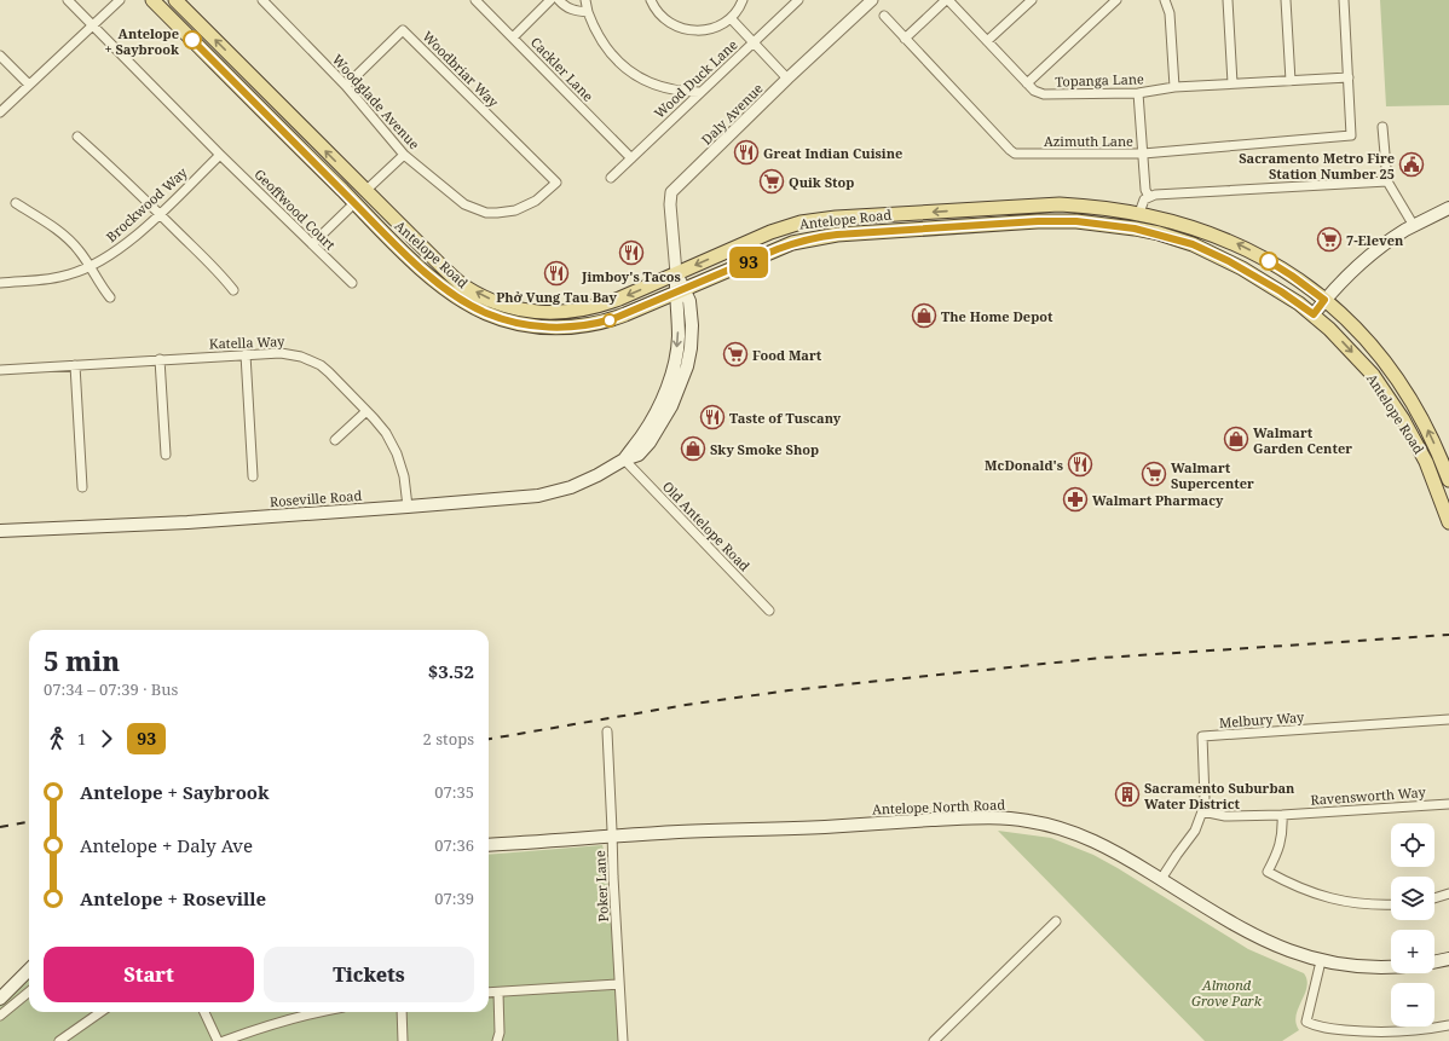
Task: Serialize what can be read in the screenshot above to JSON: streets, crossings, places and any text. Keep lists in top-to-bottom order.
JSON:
{
  "streets": {
    "main road": ["Antelope Road", "Roseville Road", "Antelope North Road"],
    "street": [
      "Woodbriar Way",
      "Cackler Lane",
      "Wood Duck Lane",
      "Topanga Lane",
      "Woodglade Avenue",
      "Daly Avenue",
      "Azimuth Lane",
      "Brockwood Way",
      "Geoffwood Court",
      "Katella Way",
      "Old Antelope Road",
      "Melbury Way",
      "Ravensworth Way",
      "Poker Lane"
    ]
  },
  "crossings": [
    ["Woodbriar Way", "Woodglade Avenue"],
    ["Cackler Lane", "Wood Duck Lane"],
    ["Topanga Lane", "Azimuth Lane"],
    ["Daly Avenue", "Antelope Road"],
    ["Daly Avenue", "Roseville Road"],
    ["Brockwood Way", "Geoffwood Court"],
    ["Antelope Road", "Roseville Road"],
    ["Katella Way", "Roseville Road"],
    ["Roseville Road", "Old Antelope Road"],
    ["Melbury Way", "Ravensworth Way"],
    ["Melbury Way", "Antelope North Road"],
    ["Antelope North Road", "Poker Lane"]
  ],
  "parks": ["Almond Grove Park"],
  "places": {
    "other": ["Antelope + Saybrook"],
    "restaurant": [
      "Great Indian Cuisine",
      "Jimboy's Tacos",
      "Phở Vung Tau Bay",
      "Taste of Tuscany",
      "McDonald's"
    ],
    "public building": ["Sacramento Metro Fire Station Number 25"],
    "supermarket": [
      "Quik Stop",
      "7-Eleven",
      "Food Mart",
      "Walmart Supercenter"
    ],
    "shop": ["The Home Depot", "Walmart Garden Center", "Sky Smoke Shop"],
    "pharmacy": ["Walmart Pharmacy"],
    "building": ["Sacramento Suburban Water District"]
  },
  "lines": ["bus line 93"],
  "page": {
    "on_map": "93",
    "heading": ["5 min", "07:34 – 07:39 · Bus", "$3.52"],
    "legs": ["1", "93", "2 stops"],
    "list": [
      {
        "name": "Antelope + Saybrook",
        "value": "07:35"
      },
      {
        "name": "Antelope + Daly Ave",
        "value": "07:36"
      },
      {
        "name": "Antelope + Roseville",
        "value": "07:39"
      }
    ],
    "map_buttons": ["+", "−"],
    "buttons": ["Start", "Tickets"]
  }
}
